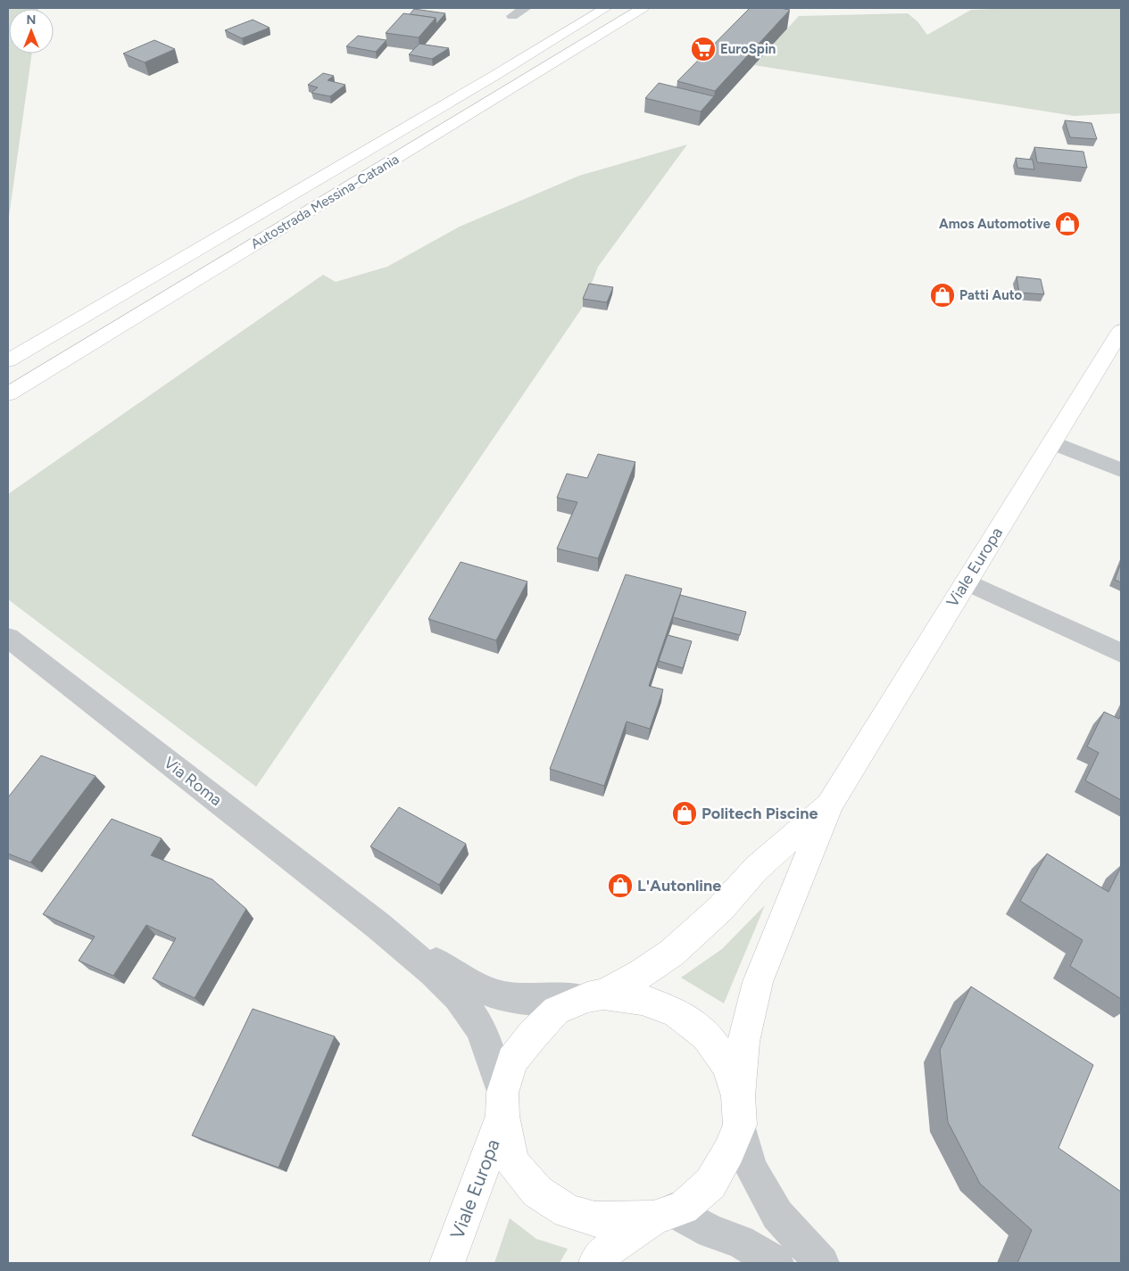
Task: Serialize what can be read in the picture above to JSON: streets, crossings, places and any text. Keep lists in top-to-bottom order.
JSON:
{
  "streets": {
    "main road": ["Autostrada Messina-Catania", "Viale Europa"],
    "street": ["Via Roma"]
  },
  "places": {
    "supermarket": ["EuroSpin"],
    "shop": [
      "Amos Automotive",
      "Patti Auto",
      "Politech Piscine",
      "L'Autonline"
    ]
  },
  "north": "top"
}
